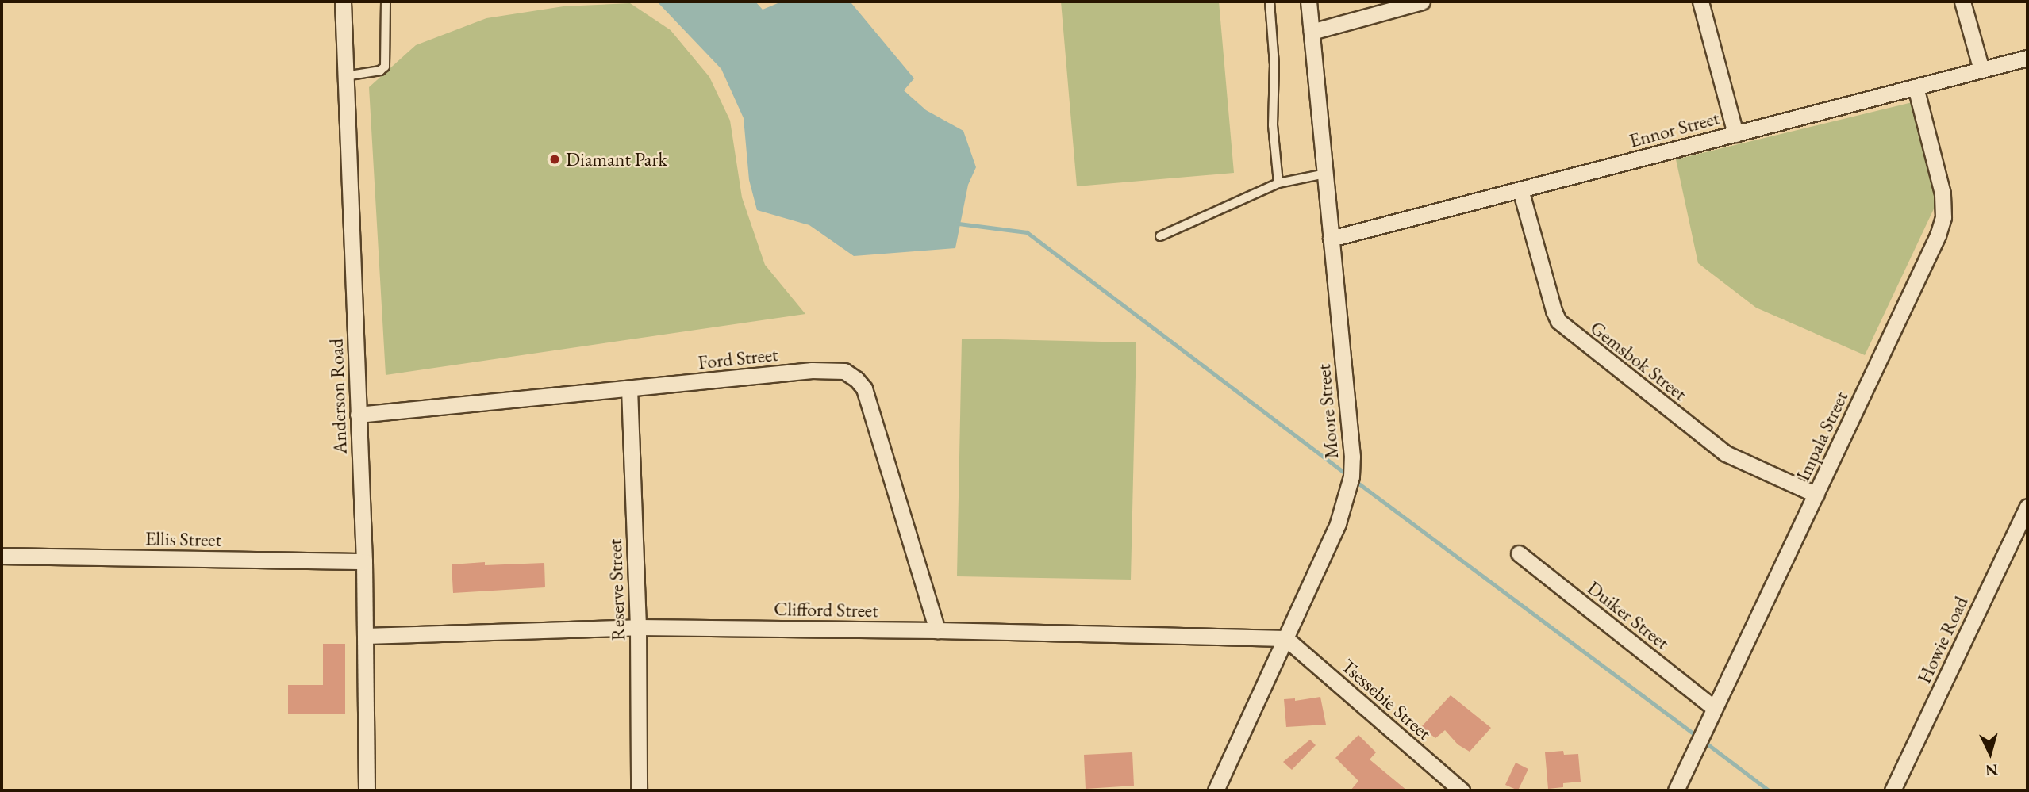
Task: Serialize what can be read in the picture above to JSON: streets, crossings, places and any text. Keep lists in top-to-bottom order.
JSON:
{
  "streets": {
    "street": [
      "Ennor Street",
      "Ford Street",
      "Gemsbok Street",
      "Anderson Road",
      "Moore Street",
      "Impala Street",
      "Ellis Street",
      "Reserve Street",
      "Clifford Street",
      "Duiker Street",
      "Howie Road",
      "Tsessebie Street"
    ]
  },
  "crossings": [
    ["Ennor Street", "Gemsbok Street"],
    ["Ennor Street", "Moore Street"],
    ["Ennor Street", "Impala Street"],
    ["Ford Street", "Anderson Road"],
    ["Ford Street", "Reserve Street"],
    ["Ford Street", "Clifford Street"],
    ["Gemsbok Street", "Impala Street"],
    ["Anderson Road", "Ellis Street"],
    ["Anderson Road", "Clifford Street"],
    ["Moore Street", "Clifford Street"],
    ["Moore Street", "Tsessebie Street"],
    ["Impala Street", "Duiker Street"],
    ["Reserve Street", "Clifford Street"],
    ["Clifford Street", "Tsessebie Street"]
  ],
  "places": ["Diamant Park"],
  "north": "bottom"
}
